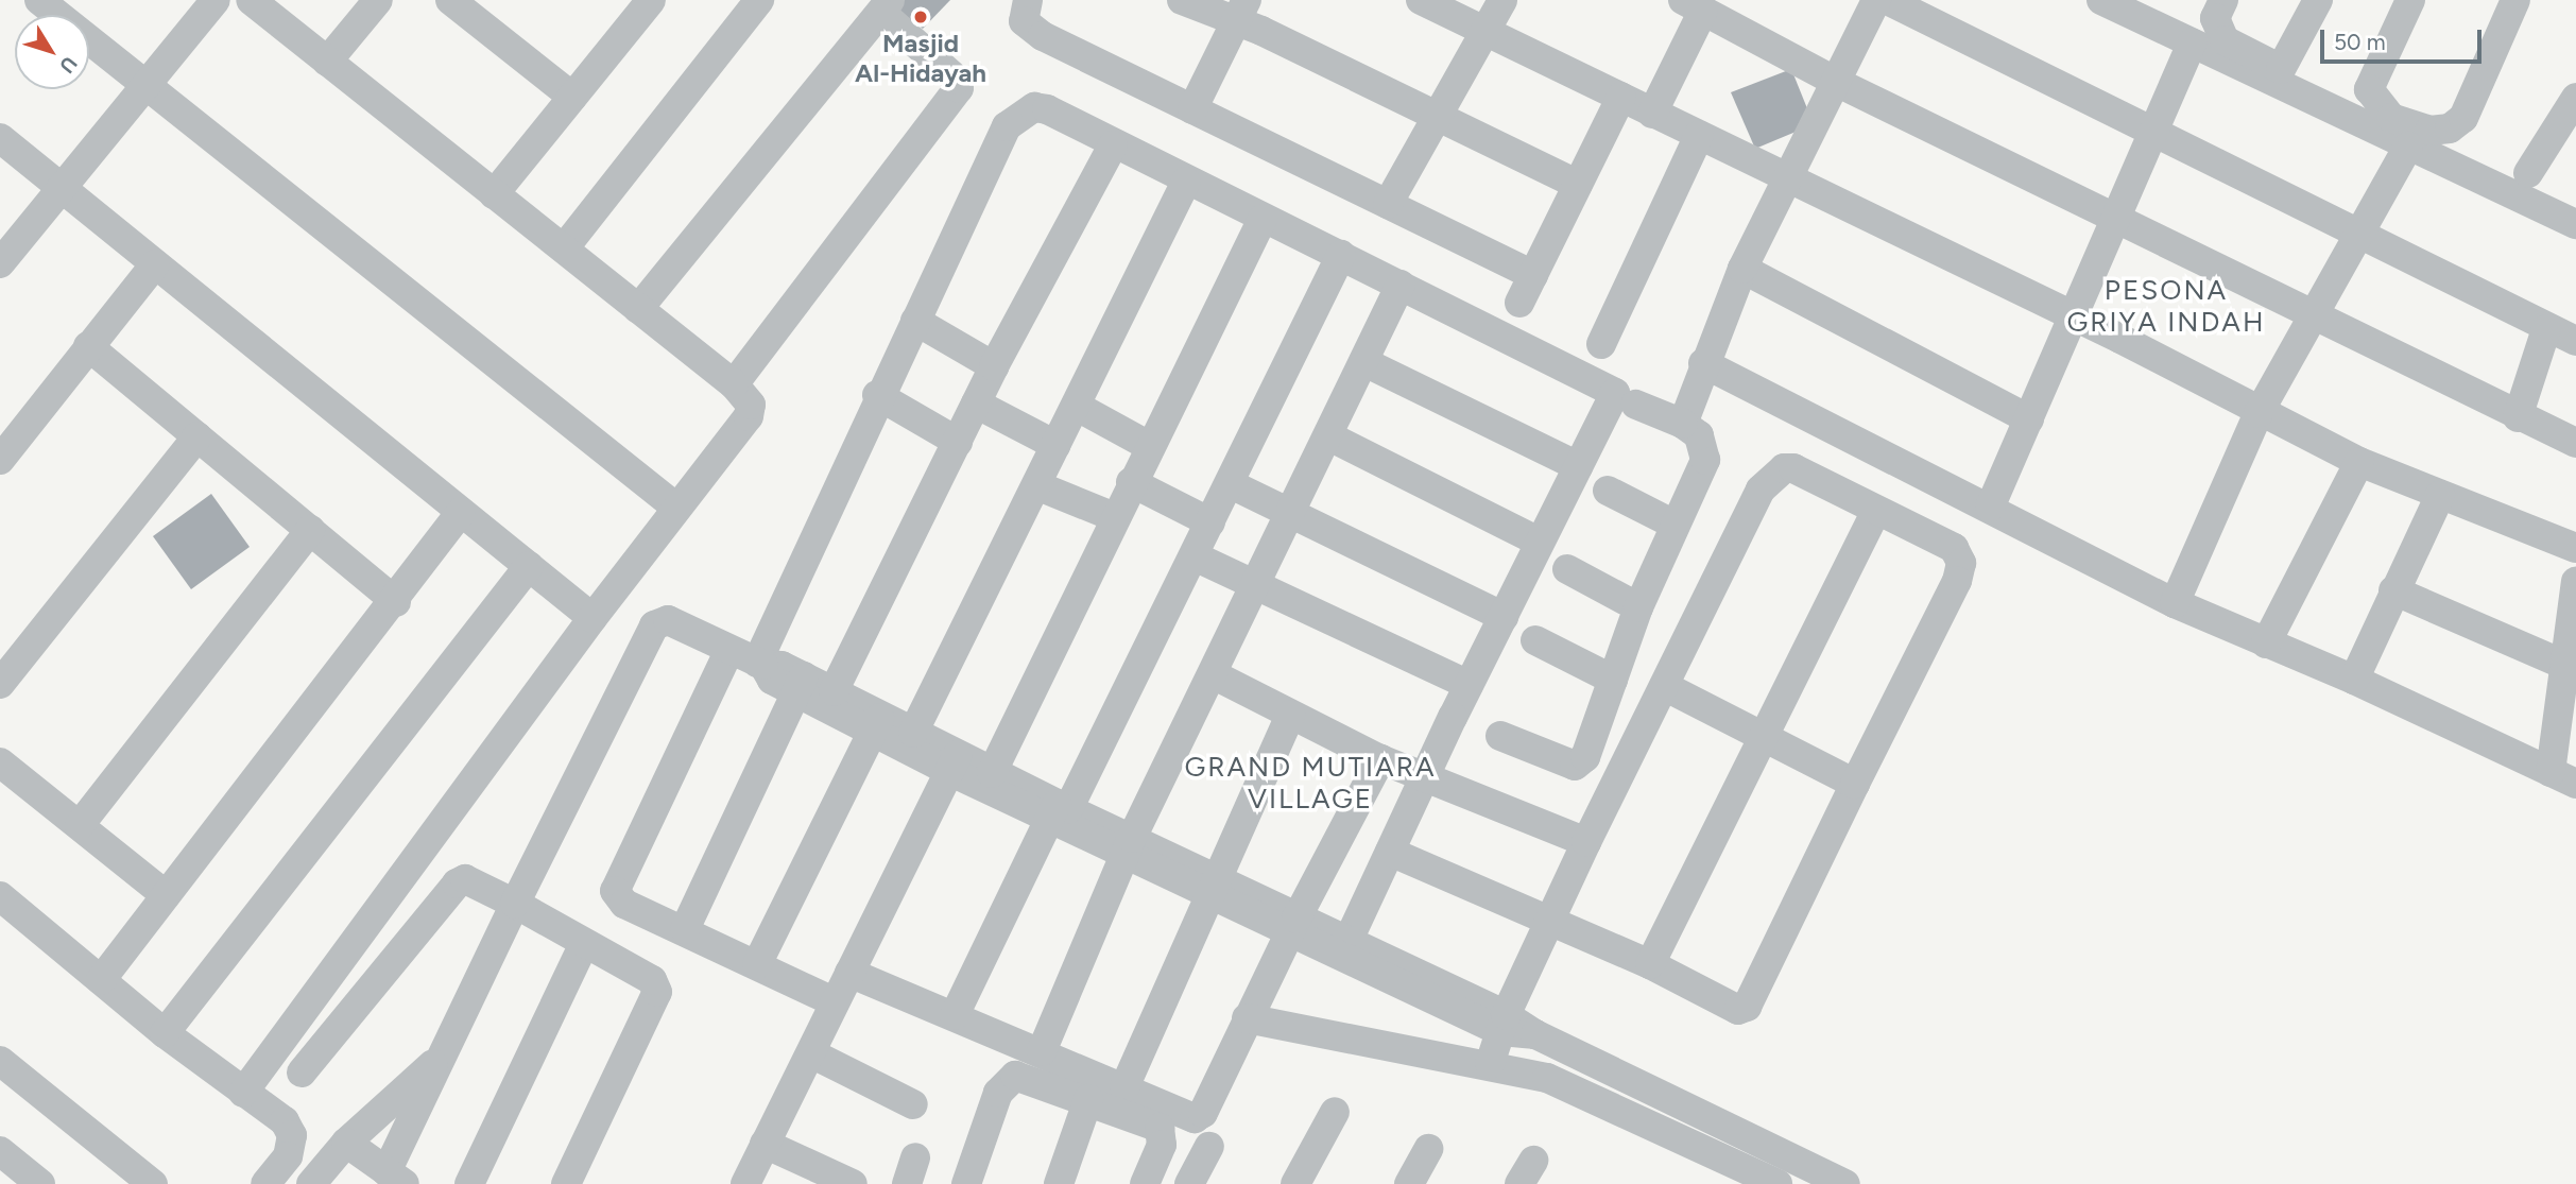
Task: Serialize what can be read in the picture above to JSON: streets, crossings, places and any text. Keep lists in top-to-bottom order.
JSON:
{
  "districts": ["PESONA GRIYA INDAH", "GRAND MUTIARA VILLAGE"],
  "places": ["Masjid Al-Hidayah"],
  "scale_bar": "50 m",
  "north": "bottom right"
}
